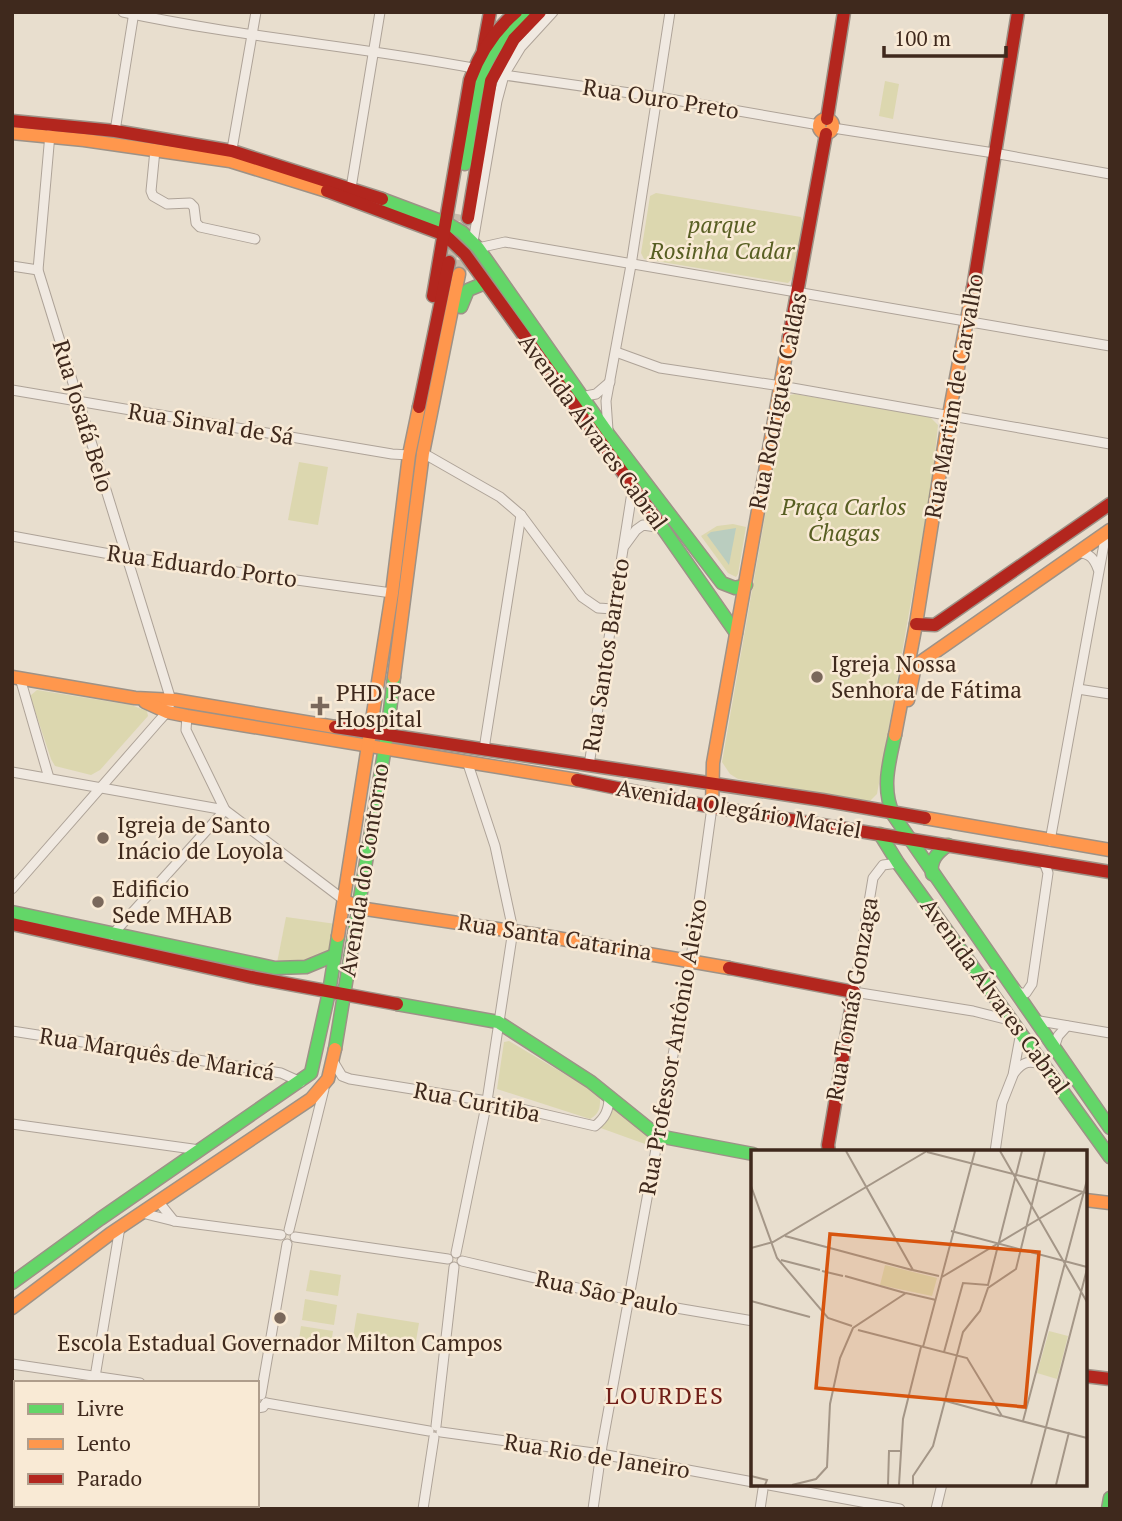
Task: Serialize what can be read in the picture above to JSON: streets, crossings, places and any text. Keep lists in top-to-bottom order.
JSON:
{
  "streets": {
    "main road": [
      "Rua Martim de Carvalho",
      "Rua Rodrigues Caldas",
      "Avenida Álvares Cabral",
      "Avenida Olegário Maciel",
      "Avenida do Contorno",
      "Rua Santa Catarina",
      "Rua Tomás Gonzaga",
      "Rua Professor Antônio Aleixo"
    ],
    "street": [
      "Rua Ouro Preto",
      "Rua Josafá Belo",
      "Rua Sinval de Sá",
      "Rua Eduardo Porto",
      "Rua Santos Barreto",
      "Rua Marquês de Maricá",
      "Rua Curitiba",
      "Rua São Paulo",
      "Rua Rio de Janeiro"
    ]
  },
  "crossings": [
    ["Rua Ouro Preto", "Rua Martim de Carvalho"],
    ["Rua Ouro Preto", "Rua Rodrigues Caldas"],
    ["Rua Martim de Carvalho", "Avenida Álvares Cabral"],
    ["Rua Martim de Carvalho", "Avenida Olegário Maciel"],
    ["Rua Rodrigues Caldas", "Avenida Álvares Cabral"],
    ["Rua Rodrigues Caldas", "Rua Professor Antônio Aleixo"],
    ["Rua Josafá Belo", "Rua Sinval de Sá"],
    ["Rua Josafá Belo", "Rua Eduardo Porto"],
    ["Rua Sinval de Sá", "Avenida do Contorno"],
    ["Avenida Álvares Cabral", "Rua Santos Barreto"],
    ["Avenida Álvares Cabral", "Avenida Olegário Maciel"],
    ["Avenida Álvares Cabral", "Rua Santa Catarina"],
    ["Avenida Álvares Cabral", "Rua Tomás Gonzaga"],
    ["Avenida Álvares Cabral", "Rua Professor Antônio Aleixo"],
    ["Rua Eduardo Porto", "Avenida do Contorno"],
    ["Rua Santos Barreto", "Avenida Olegário Maciel"],
    ["Avenida Olegário Maciel", "Avenida do Contorno"],
    ["Avenida Olegário Maciel", "Rua Professor Antônio Aleixo"],
    ["Avenida do Contorno", "Rua Santa Catarina"],
    ["Avenida do Contorno", "Rua Marquês de Maricá"],
    ["Avenida do Contorno", "Rua Curitiba"],
    ["Rua Santa Catarina", "Rua Tomás Gonzaga"],
    ["Rua Santa Catarina", "Rua Professor Antônio Aleixo"],
    ["Rua Professor Antônio Aleixo", "Rua São Paulo"],
    ["Rua Professor Antônio Aleixo", "Rua Rio de Janeiro"]
  ],
  "districts": ["LOURDES"],
  "parks": ["parque Rosinha Cadar", "Praça Carlos Chagas"],
  "places": {
    "other": [
      "Igreja Nossa Senhora de Fátima",
      "Igreja de Santo Inácio de Loyola",
      "Edificio Sede MHAB",
      "Escola Estadual Governador Milton Campos"
    ],
    "health": ["PHD Pace Hospital"]
  },
  "legend": ["Livre", "Lento", "Parado"],
  "scale_bar": "100 m"
}
